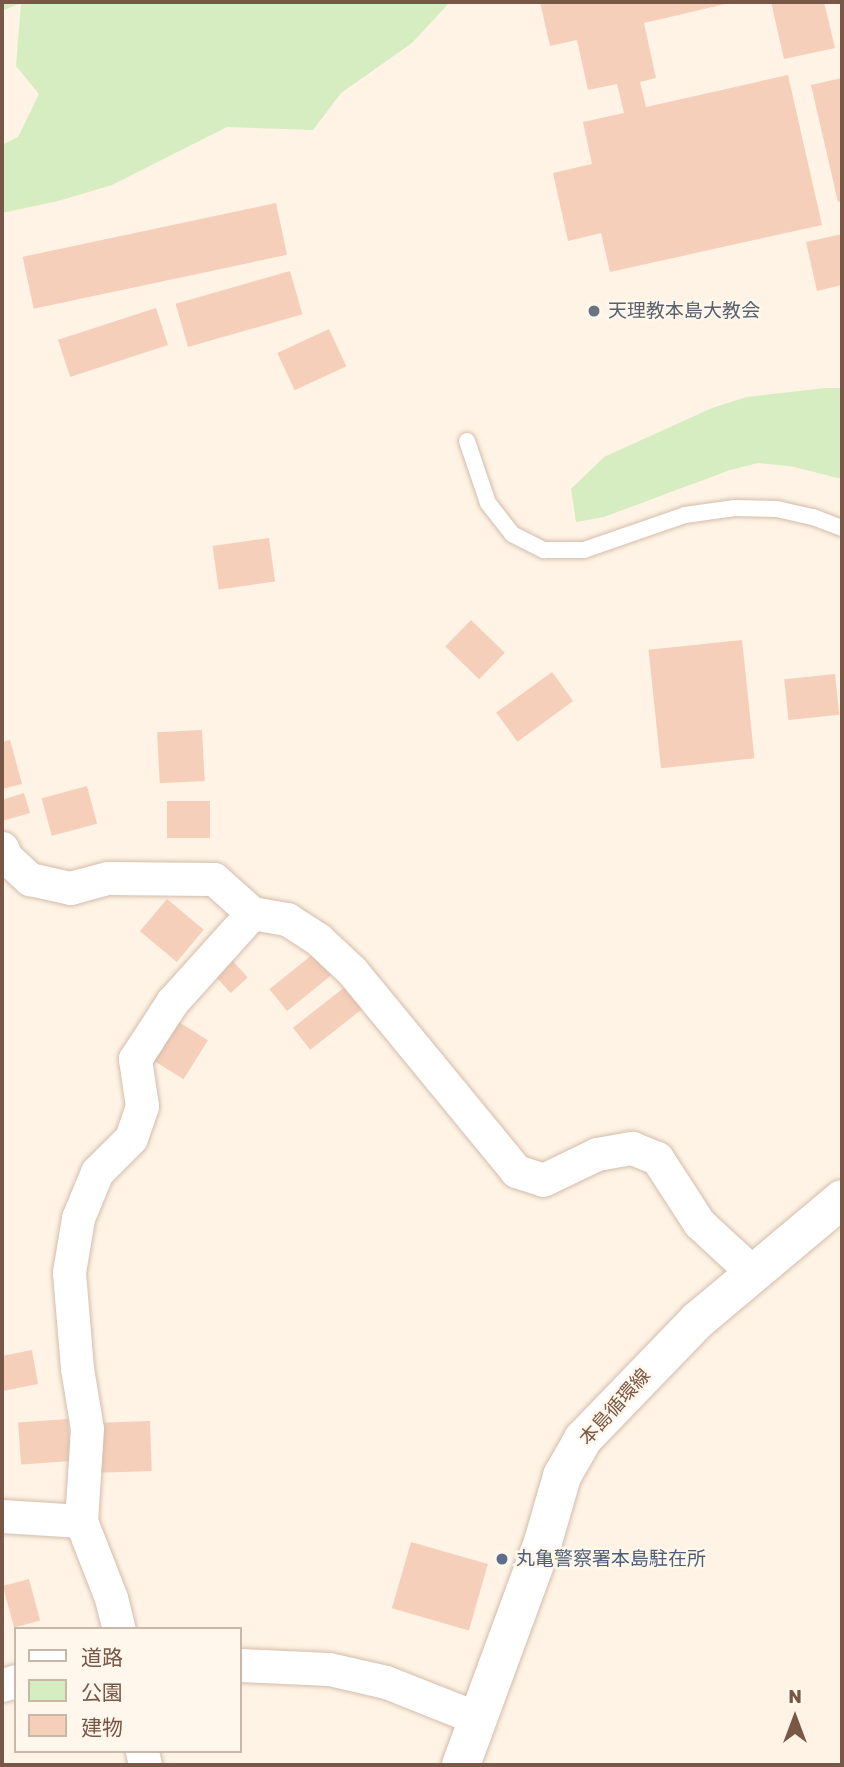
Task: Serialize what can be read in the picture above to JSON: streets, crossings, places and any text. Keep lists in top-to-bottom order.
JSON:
{
  "streets": {
    "main road": ["本島循環線"]
  },
  "places": ["天理教本島大教会", "丸亀警察署本島駐在所"],
  "legend": ["道路", "公園", "建物"],
  "north": "top"
}
